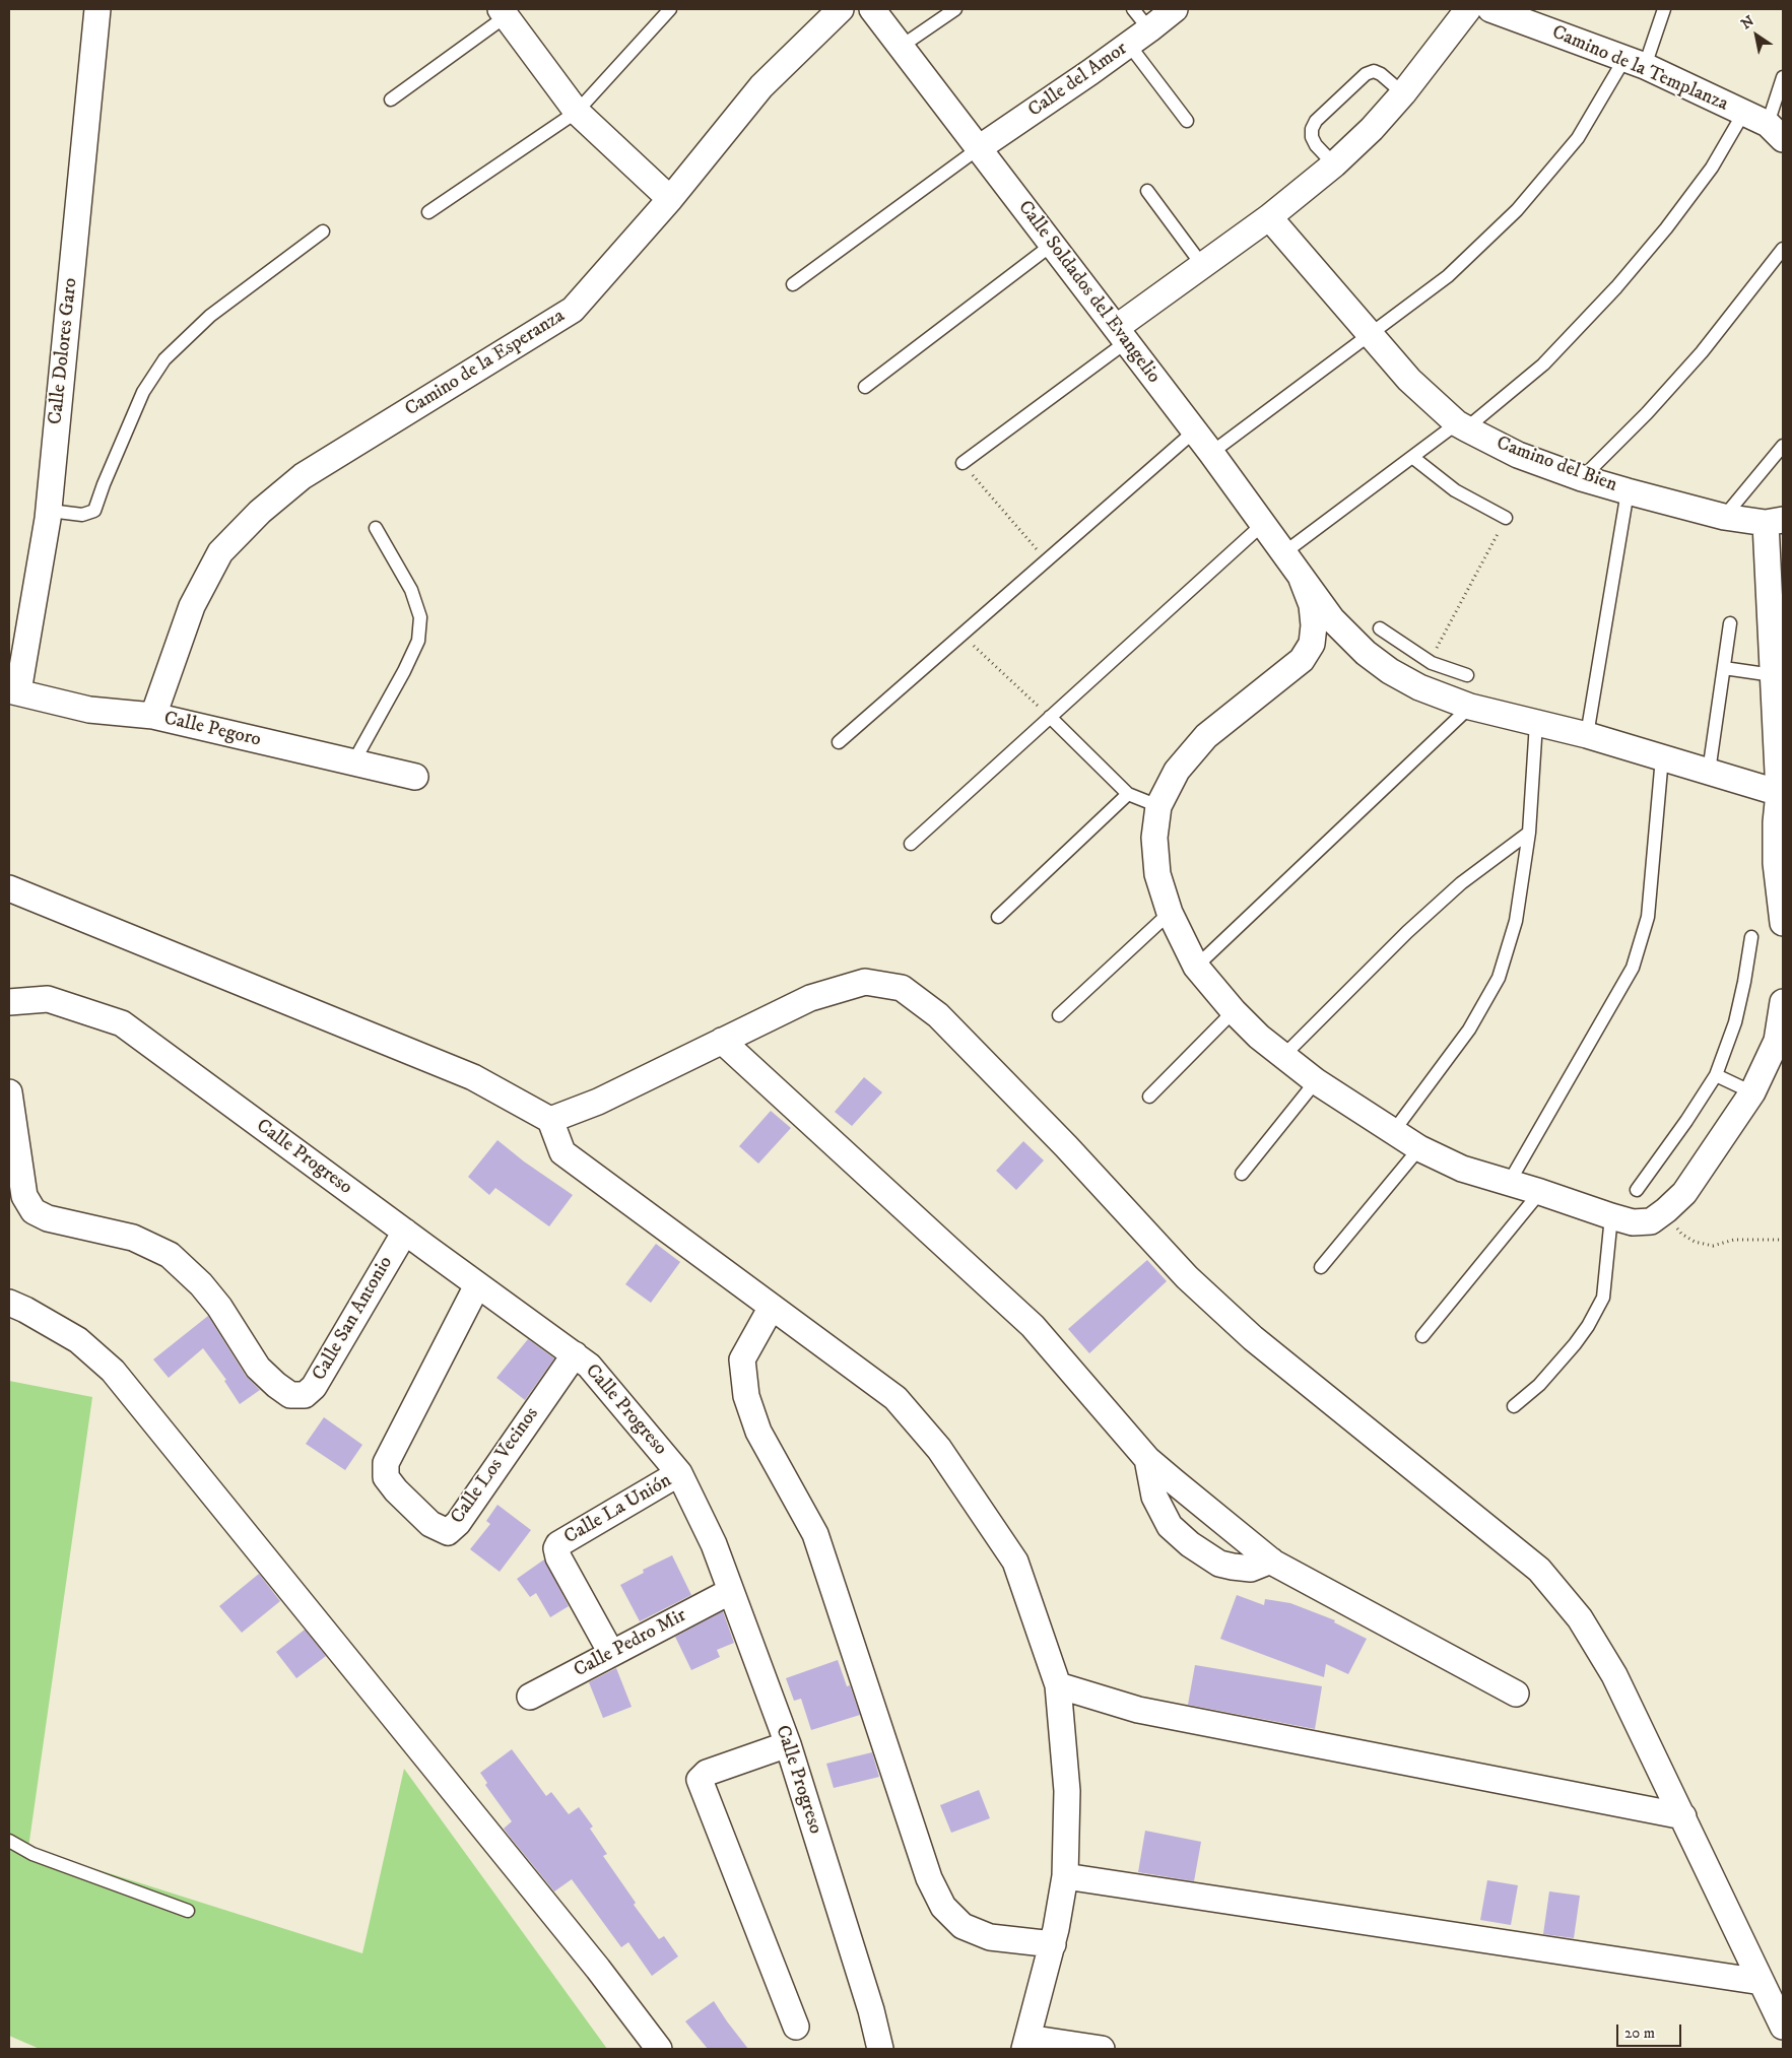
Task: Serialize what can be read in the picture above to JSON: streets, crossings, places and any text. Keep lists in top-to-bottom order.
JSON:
{
  "streets": {
    "street": [
      "Camino de la Templanza",
      "Calle del Amor",
      "Calle Soldados del Evangelio",
      "Calle Dolores Garo",
      "Camino de la Esperanza",
      "Camino del Bien",
      "Calle Pegoro",
      "Calle Progreso",
      "Calle San Antonio",
      "Calle Los Vecinos",
      "Calle La Unión",
      "Calle Pedro Mir"
    ]
  },
  "crossings": [
    ["Calle del Amor", "Calle Soldados del Evangelio"],
    ["Calle Dolores Garo", "Calle Pegoro"],
    ["Camino de la Esperanza", "Calle Pegoro"],
    ["Calle Progreso", "Calle San Antonio"],
    ["Calle Progreso", "Calle Los Vecinos"],
    ["Calle Progreso", "Calle La Unión"],
    ["Calle Progreso", "Calle Pedro Mir"],
    ["Calle La Unión", "Calle Pedro Mir"]
  ],
  "scale_bar": "20 m",
  "north": "top left"
}
